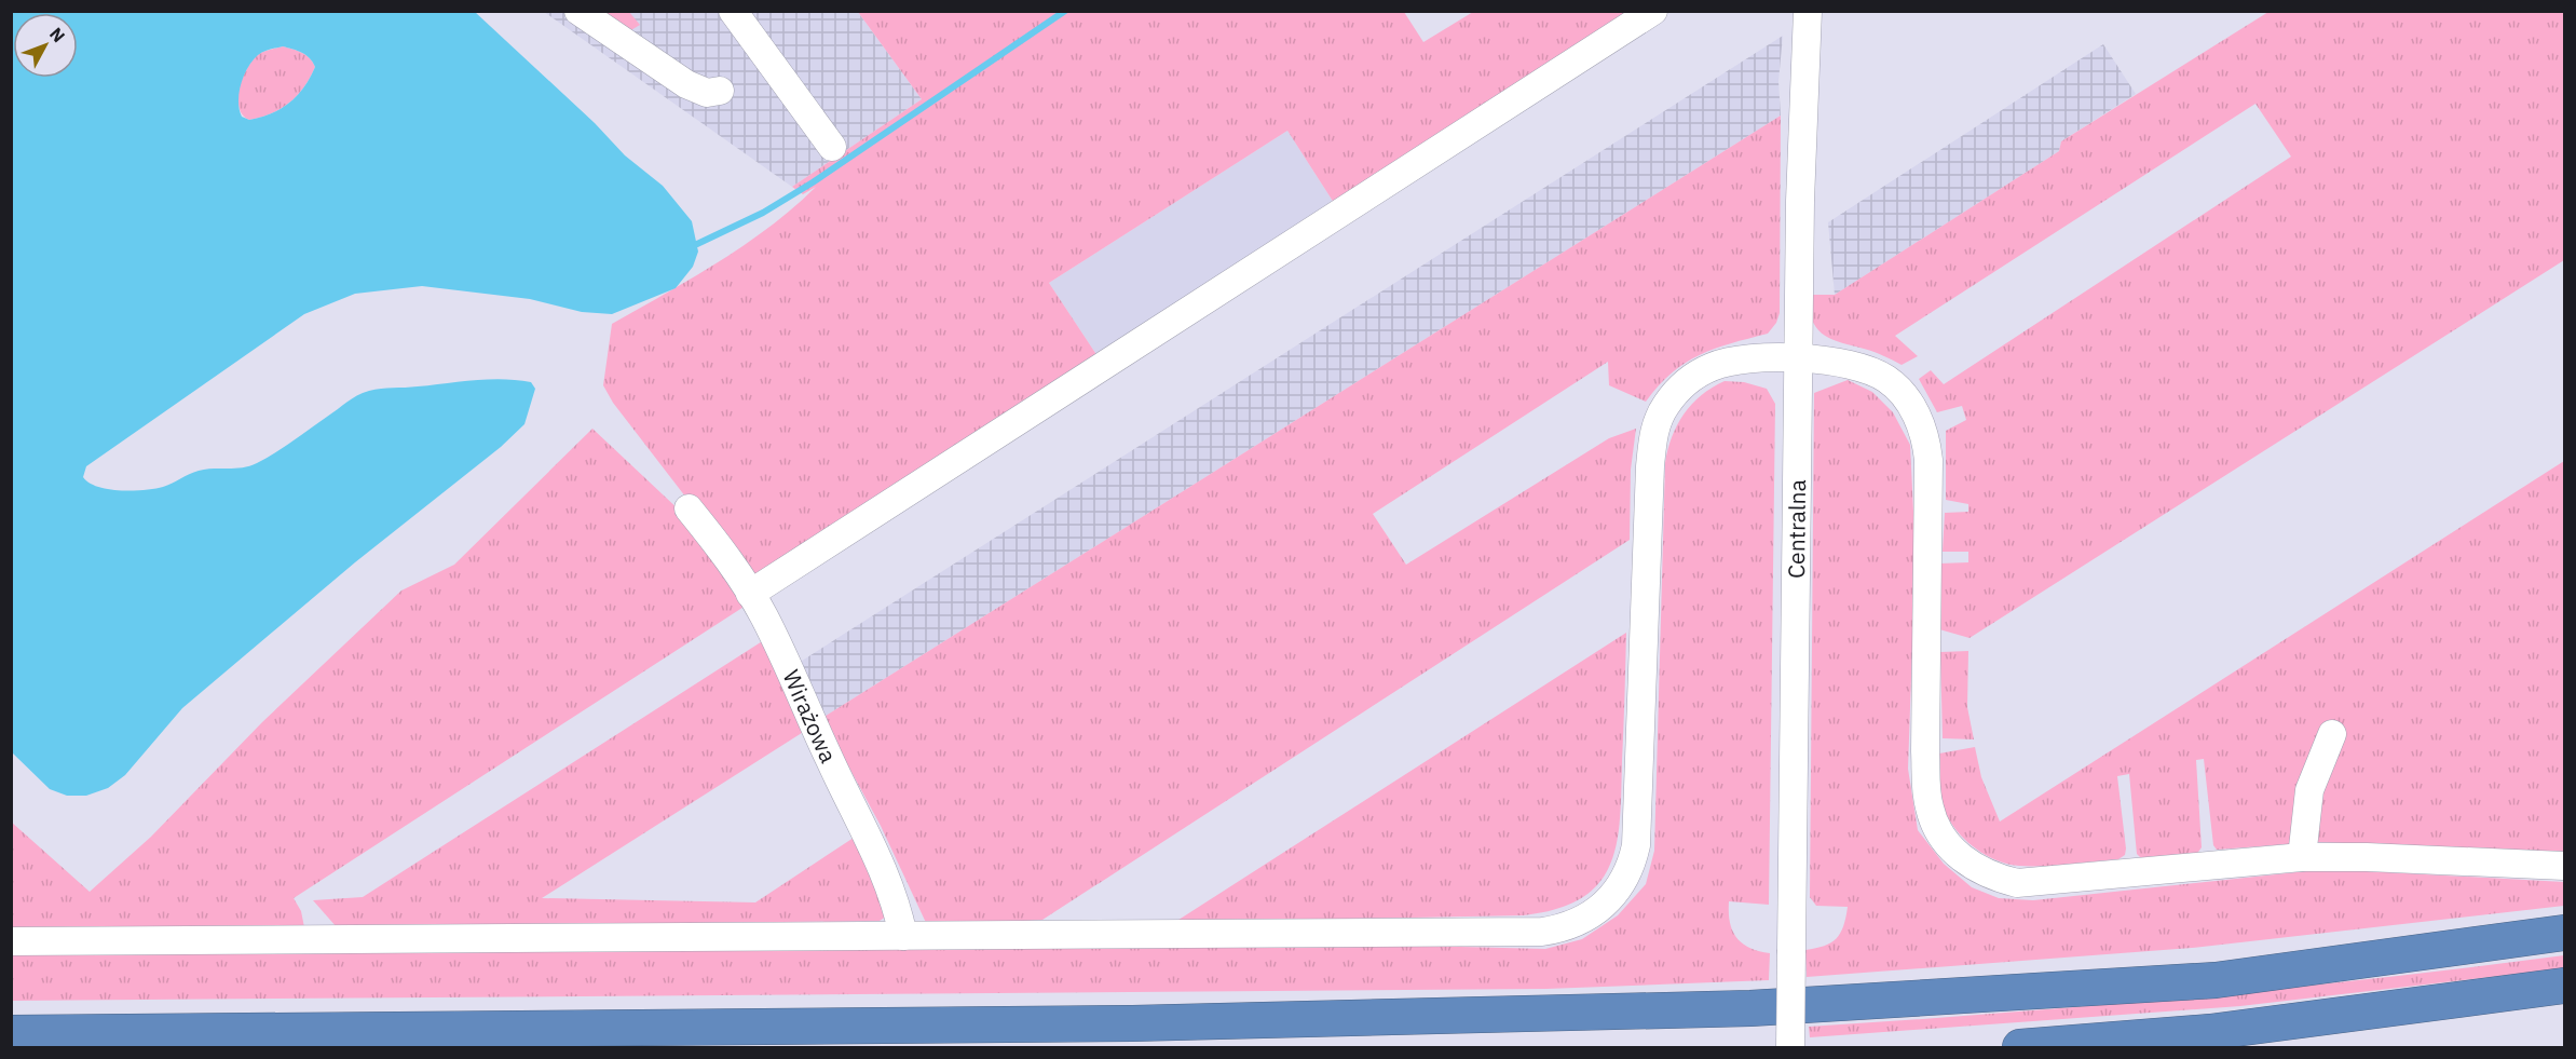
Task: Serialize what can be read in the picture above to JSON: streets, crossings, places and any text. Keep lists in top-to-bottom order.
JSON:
{
  "streets": {
    "street": ["Centralna", "Wirażowa"]
  },
  "north": "top right"
}
